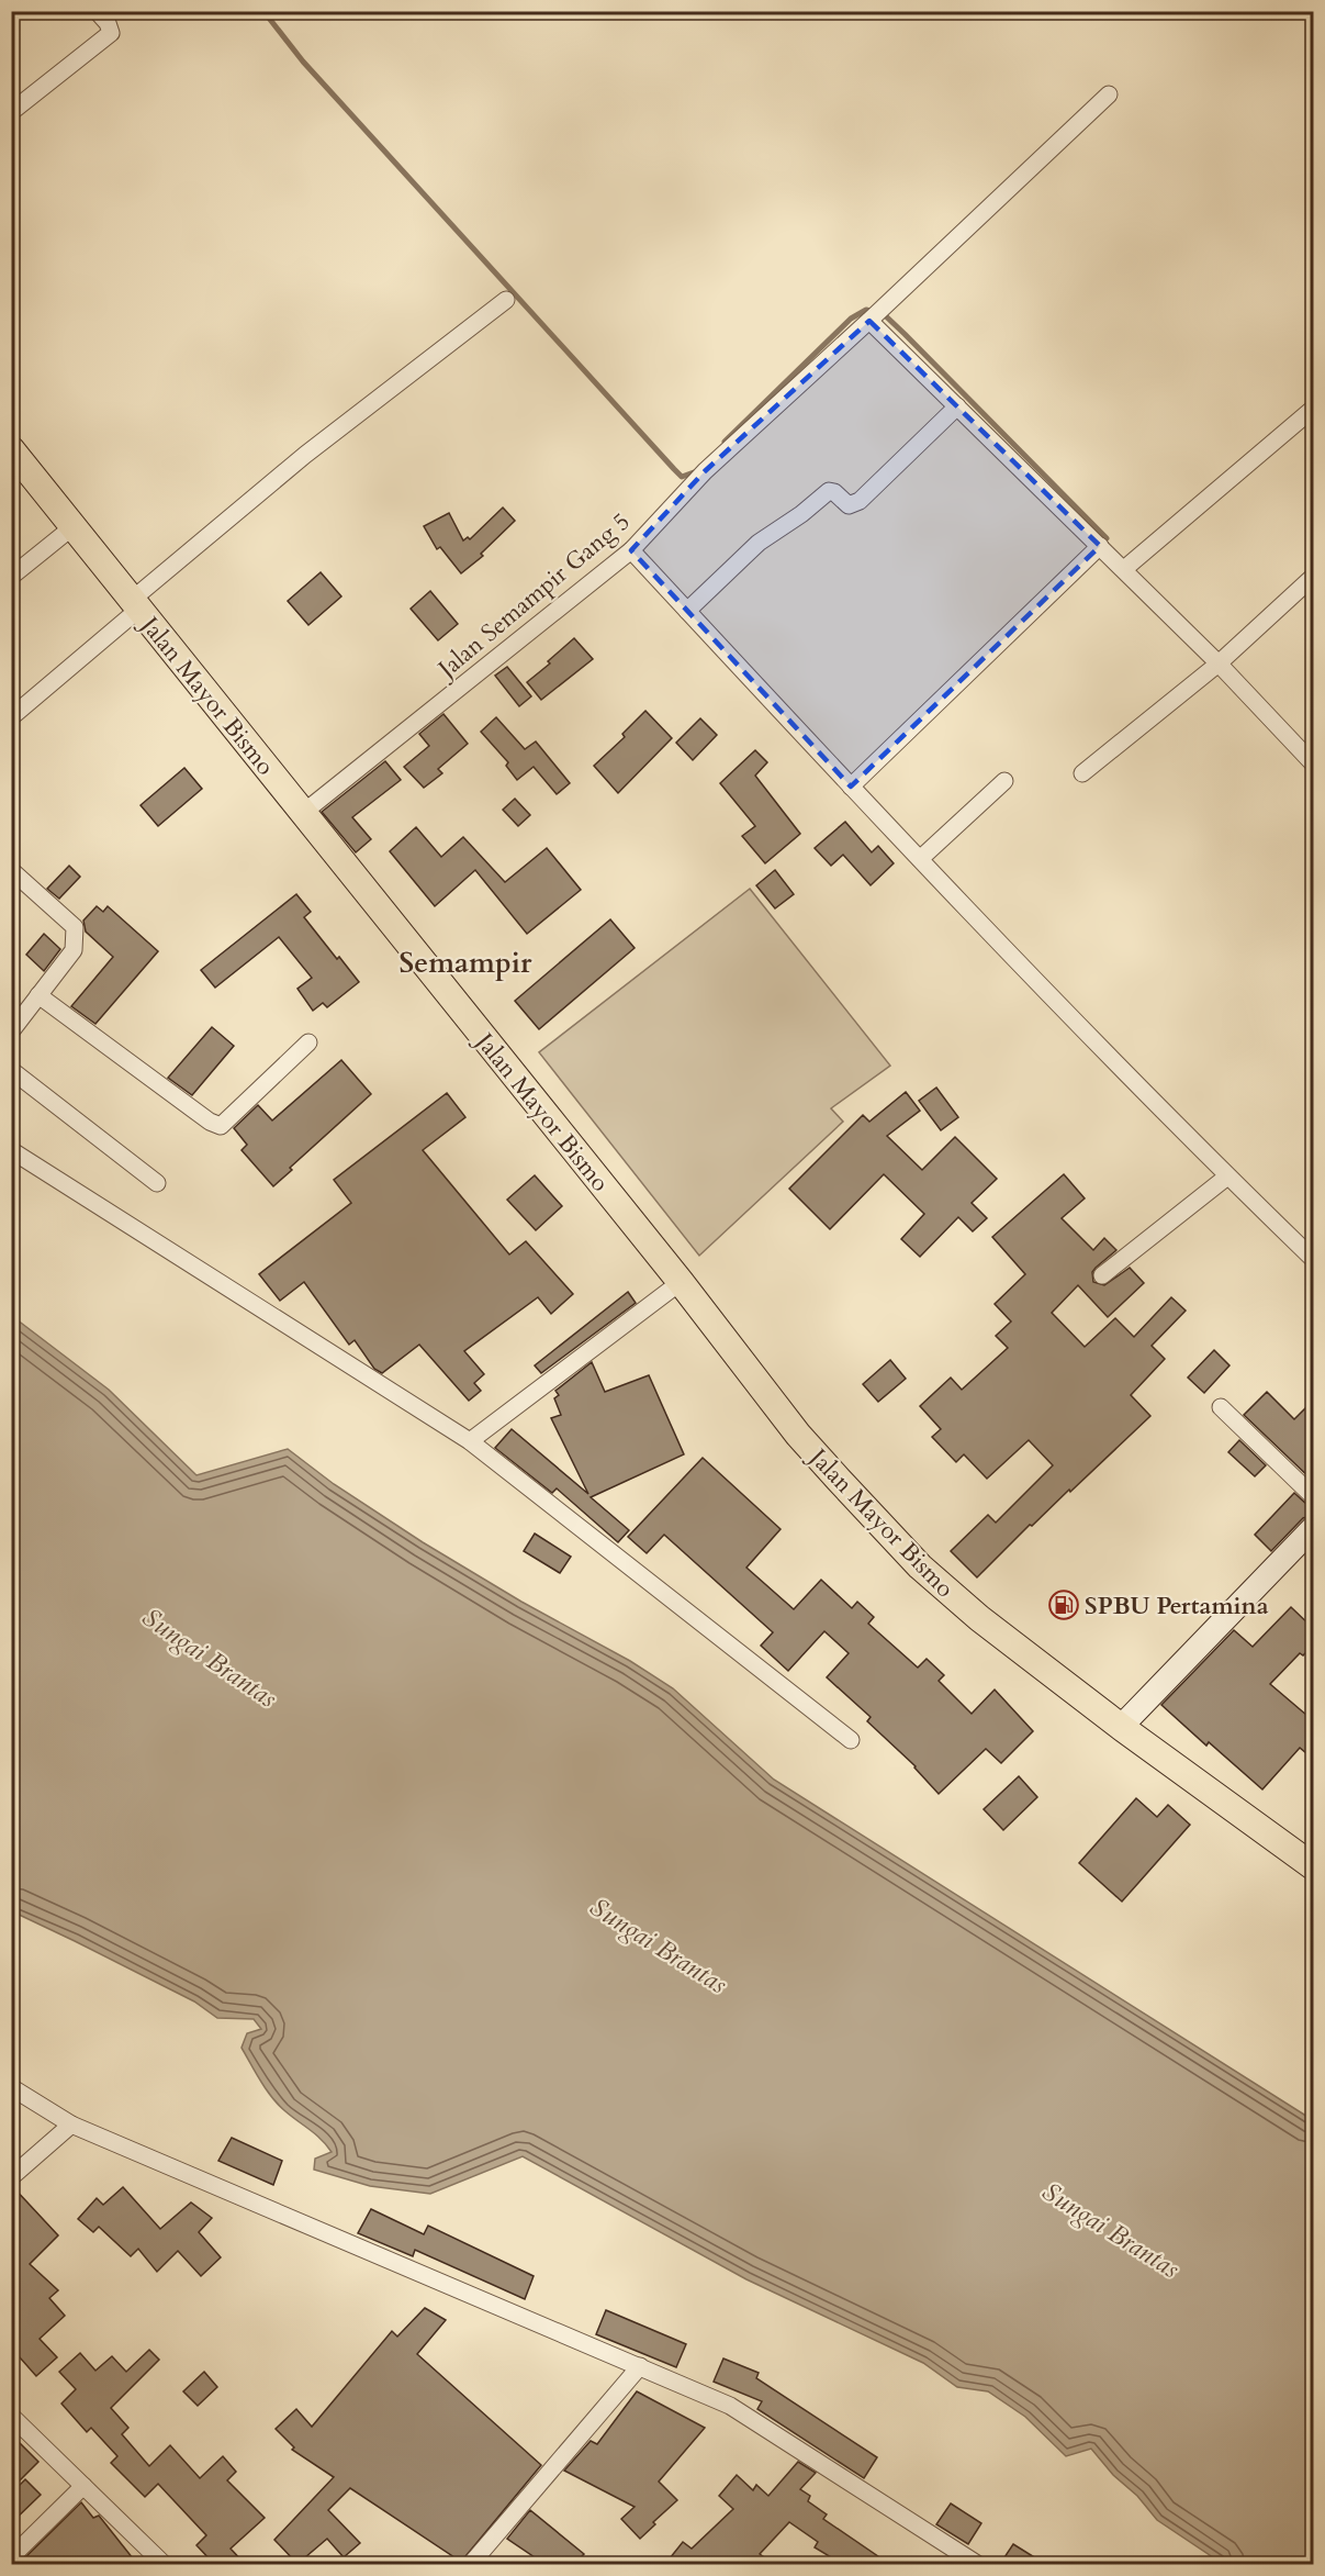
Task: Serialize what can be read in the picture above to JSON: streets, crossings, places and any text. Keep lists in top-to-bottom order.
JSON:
{
  "streets": {
    "main road": ["Jalan Mayor Bismo"],
    "street": ["Jalan Semampir Gang 5"]
  },
  "crossings": [
    ["Jalan Semampir Gang 5", "Jalan Mayor Bismo"]
  ],
  "districts": ["Semampir"],
  "water": ["Sungai Brantas"],
  "places": {
    "fuel station": ["SPBU Pertamina"]
  }
}
